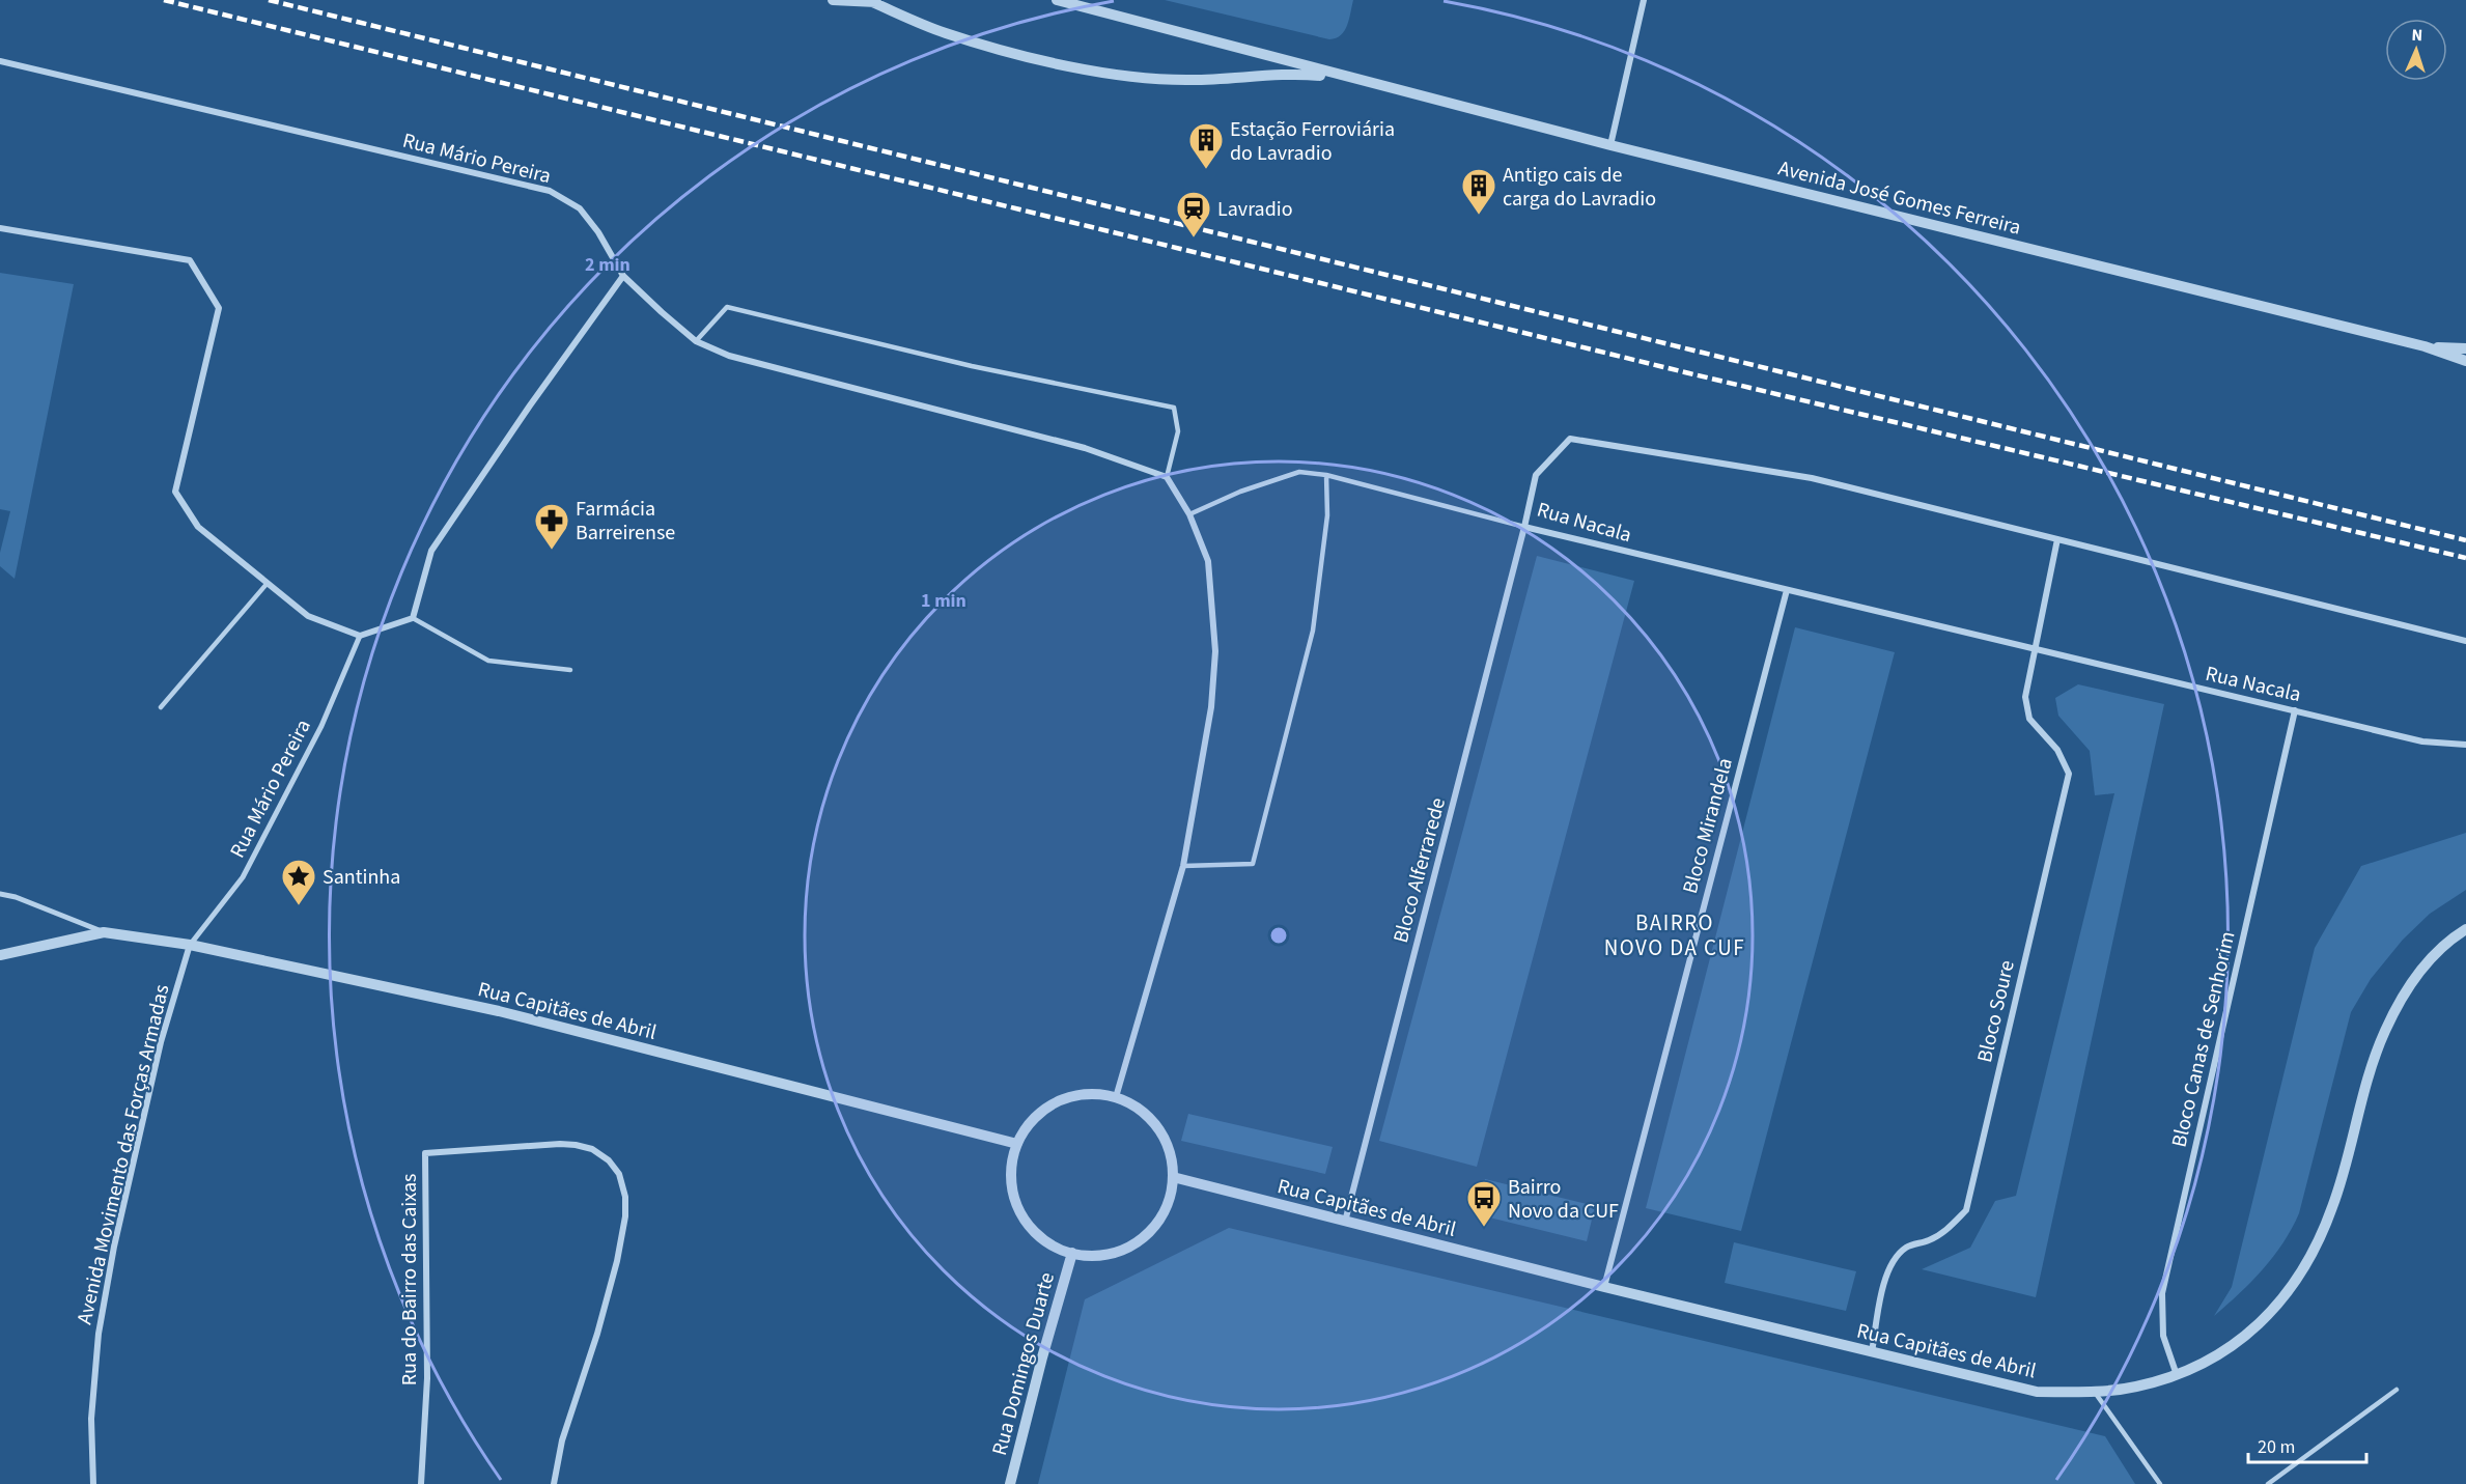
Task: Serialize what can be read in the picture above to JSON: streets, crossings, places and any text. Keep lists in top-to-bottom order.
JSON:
{
  "streets": {
    "street": [
      "Rua Mário Pereira",
      "Avenida José Gomes Ferreira",
      "Rua Nacala",
      "Bloco Mirandela",
      "Bloco Alferrarede",
      "Rua Capitães de Abril",
      "Bloco Soure",
      "Bloco Canas de Senhorim",
      "Avenida Movimento das Forças Armadas",
      "Rua do Bairro das Caixas",
      "Rua Domingos Duarte"
    ]
  },
  "crossings": [
    ["Rua Mário Pereira", "Rua Capitães de Abril"],
    ["Rua Mário Pereira", "Avenida Movimento das Forças Armadas"],
    ["Rua Nacala", "Bloco Mirandela"],
    ["Rua Nacala", "Bloco Alferrarede"],
    ["Rua Nacala", "Bloco Soure"],
    ["Rua Nacala", "Bloco Canas de Senhorim"],
    ["Bloco Mirandela", "Rua Capitães de Abril"],
    ["Bloco Alferrarede", "Rua Capitães de Abril"],
    ["Rua Capitães de Abril", "Bloco Soure"],
    ["Rua Capitães de Abril", "Bloco Canas de Senhorim"],
    ["Rua Capitães de Abril", "Avenida Movimento das Forças Armadas"],
    ["Rua Capitães de Abril", "Rua Domingos Duarte"]
  ],
  "districts": ["BAIRRO NOVO DA CUF"],
  "places": {
    "building": ["Estação Ferroviária do Lavradio", "Antigo cais de carga do Lavradio"],
    "station": ["Lavradio"],
    "pharmacy": ["Farmácia Barreirense"],
    "place": ["Santinha"],
    "bus stop": ["Bairro Novo da CUF"]
  },
  "scale_bar": "20 m",
  "north": "top",
  "rings": ["2 min", "1 min"]
}
